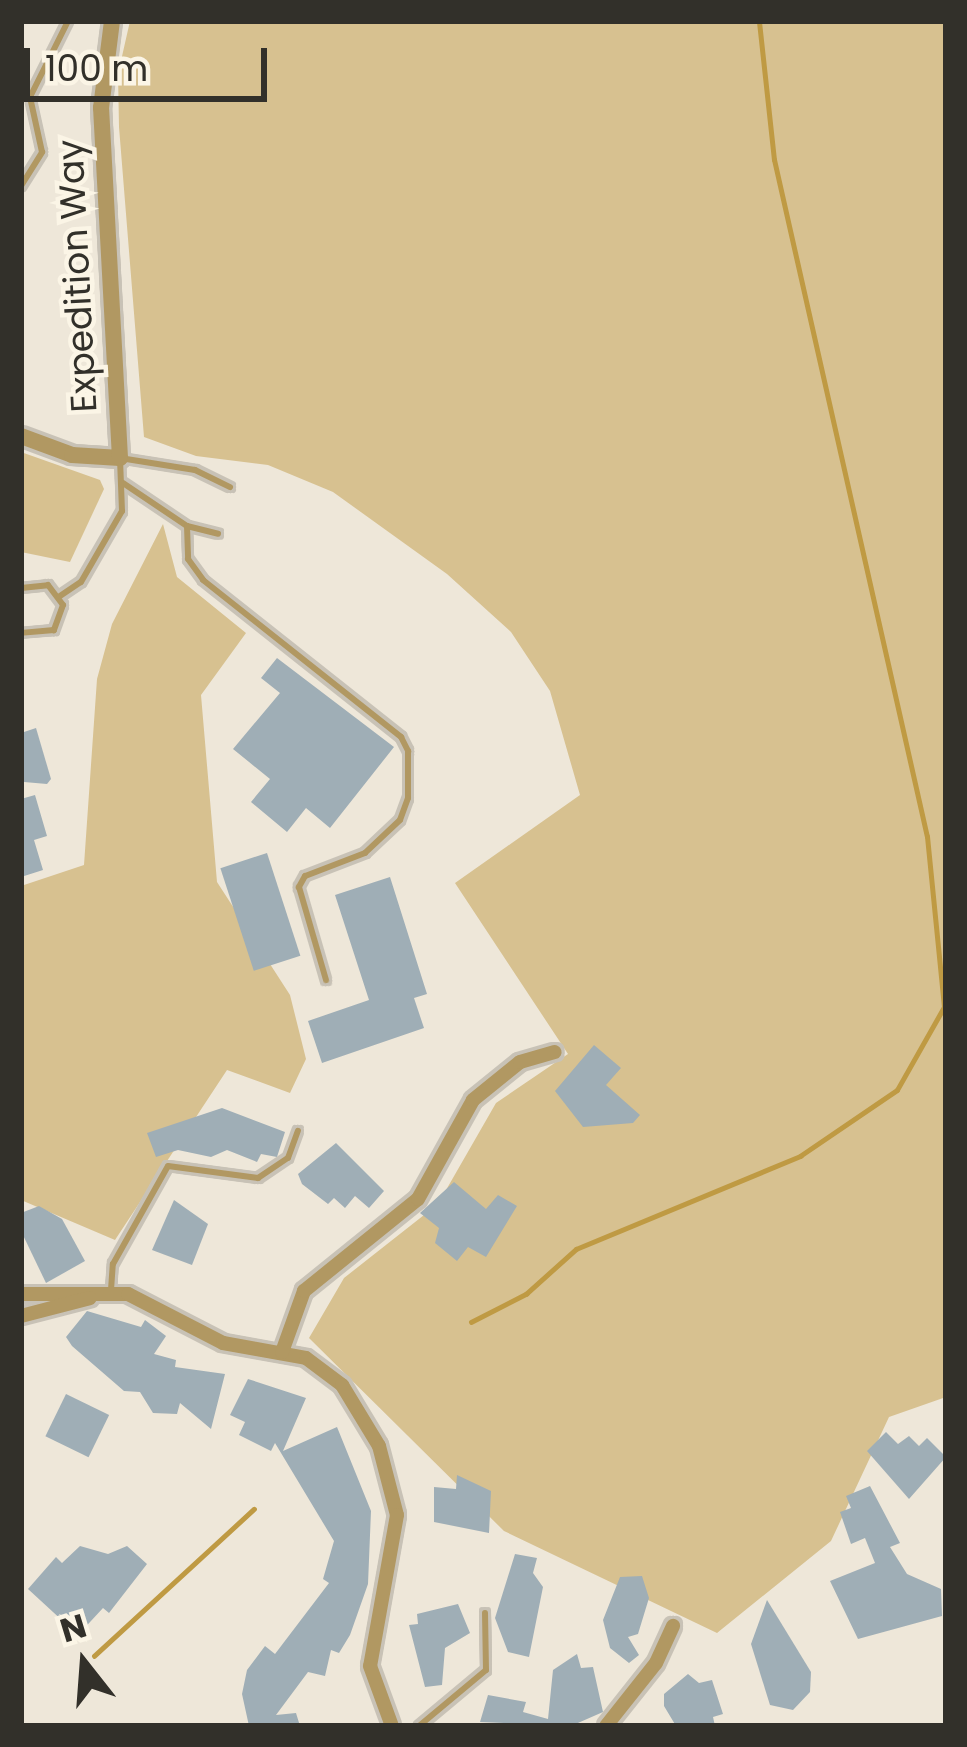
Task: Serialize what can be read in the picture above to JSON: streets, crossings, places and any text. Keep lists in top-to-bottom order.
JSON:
{
  "streets": {
    "street": ["Expedition Way"]
  },
  "scale_bar": "100 m",
  "north": "top"
}
